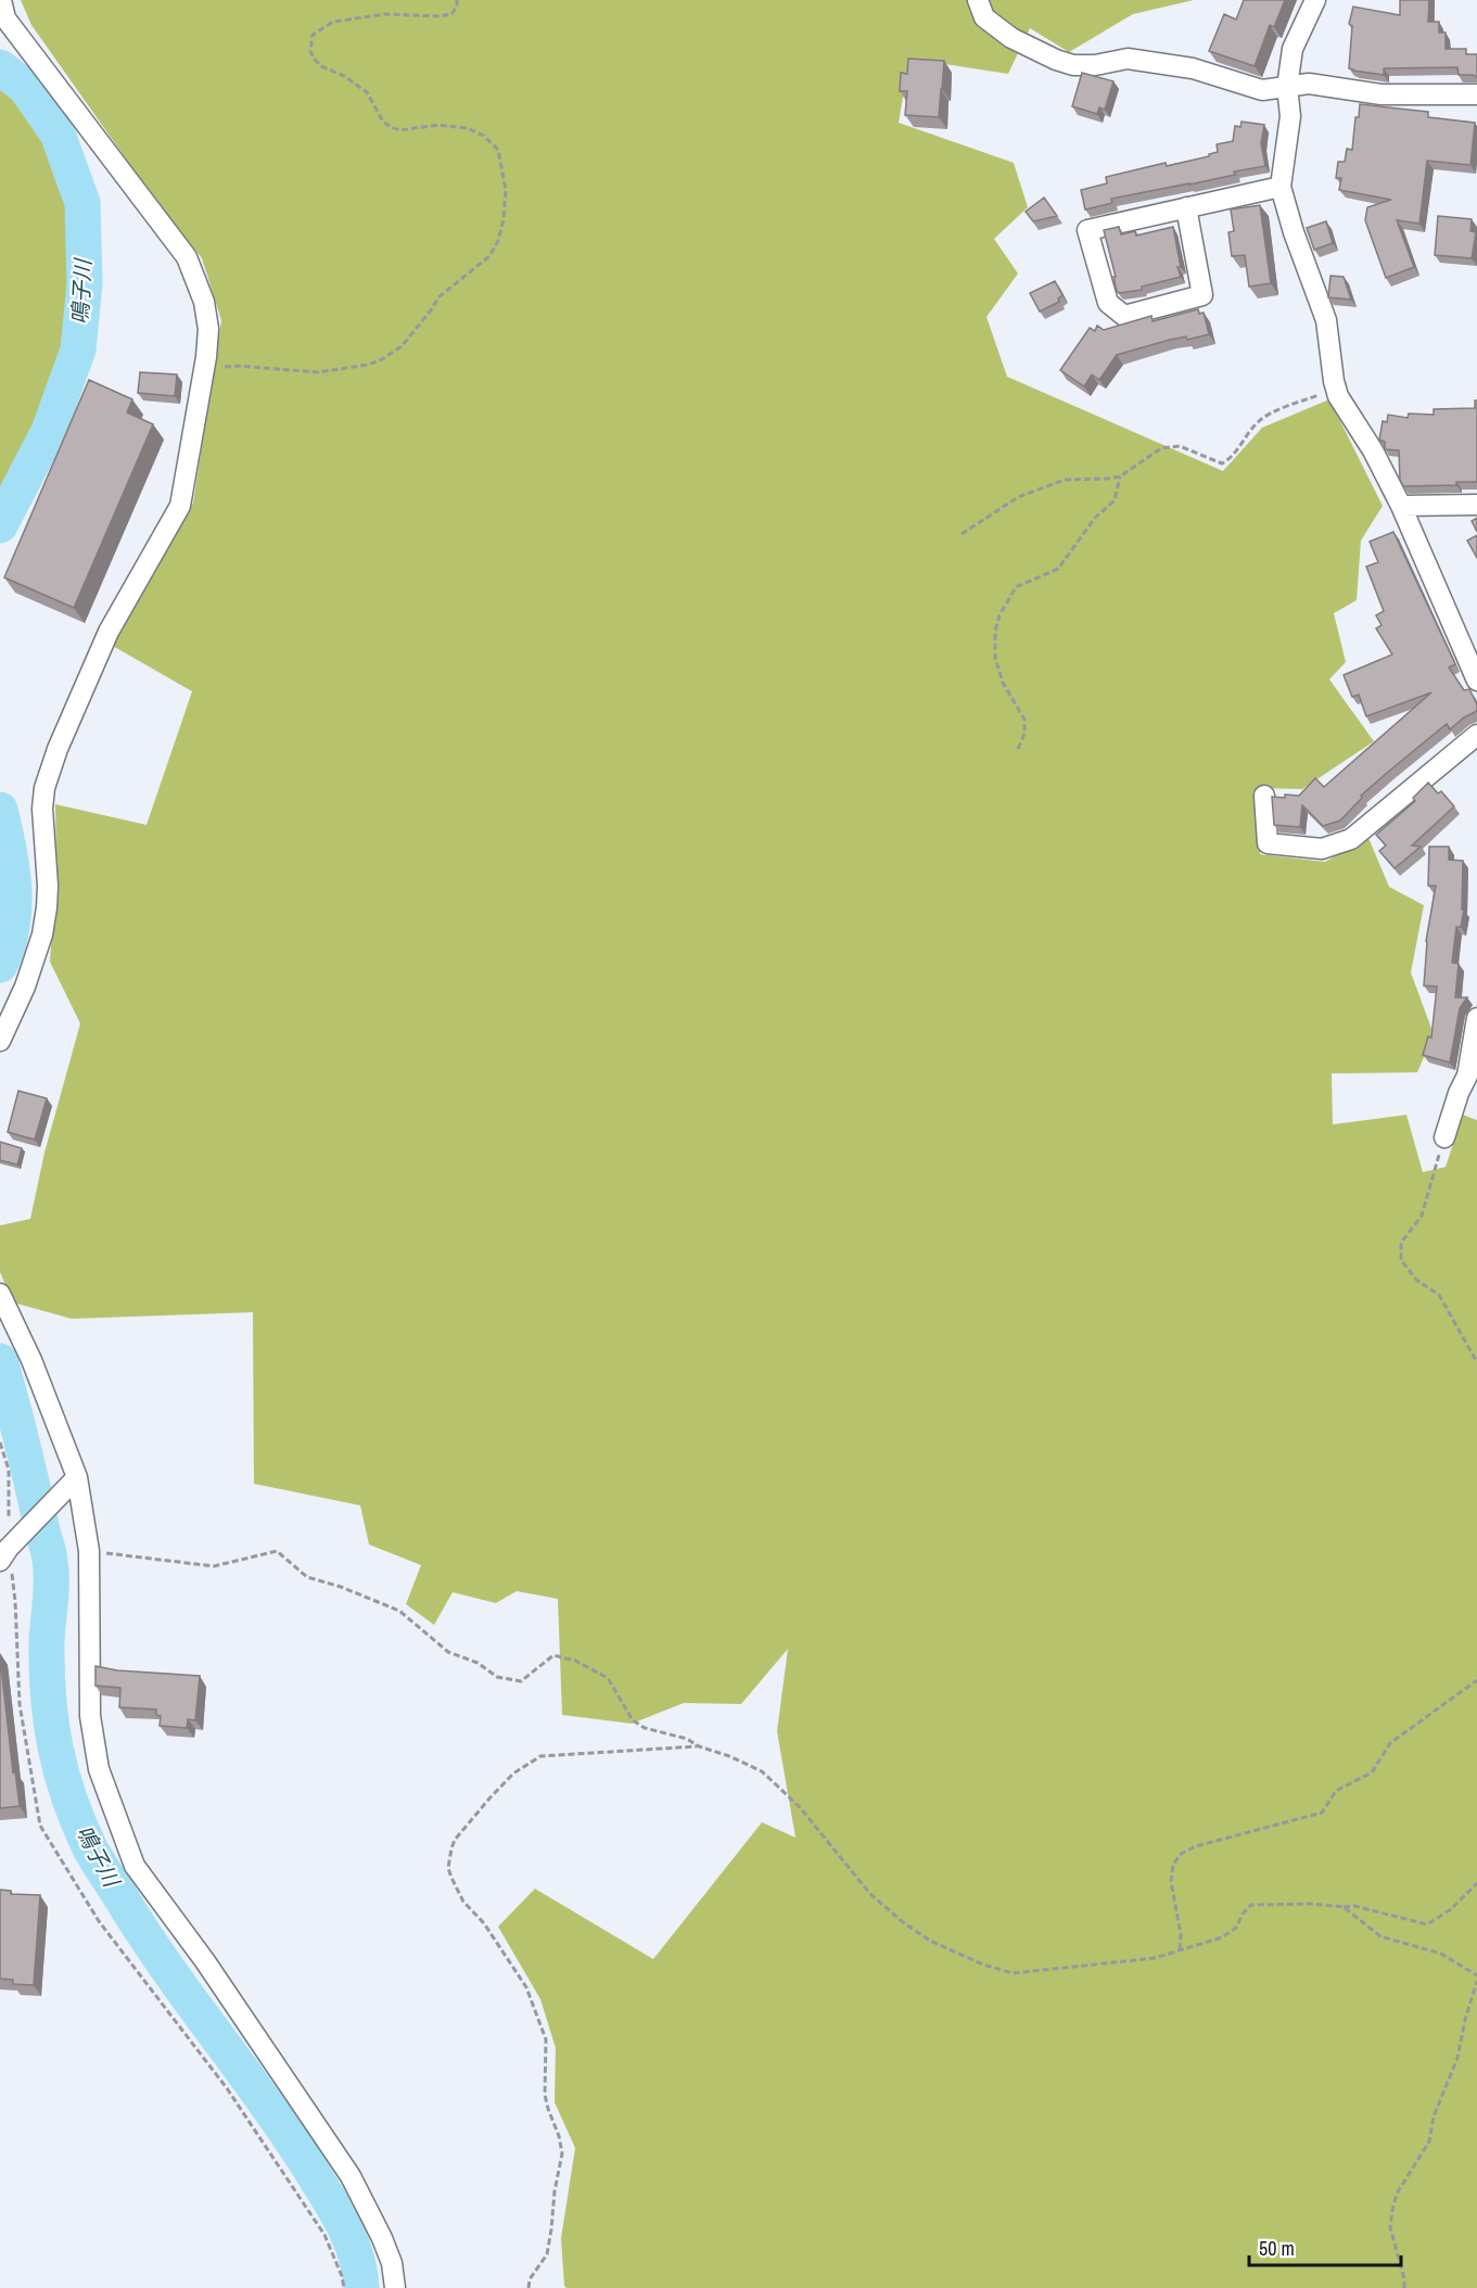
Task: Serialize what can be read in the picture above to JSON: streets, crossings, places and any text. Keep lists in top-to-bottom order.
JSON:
{
  "water": ["鳴子川"],
  "scale_bar": "50 m"
}
